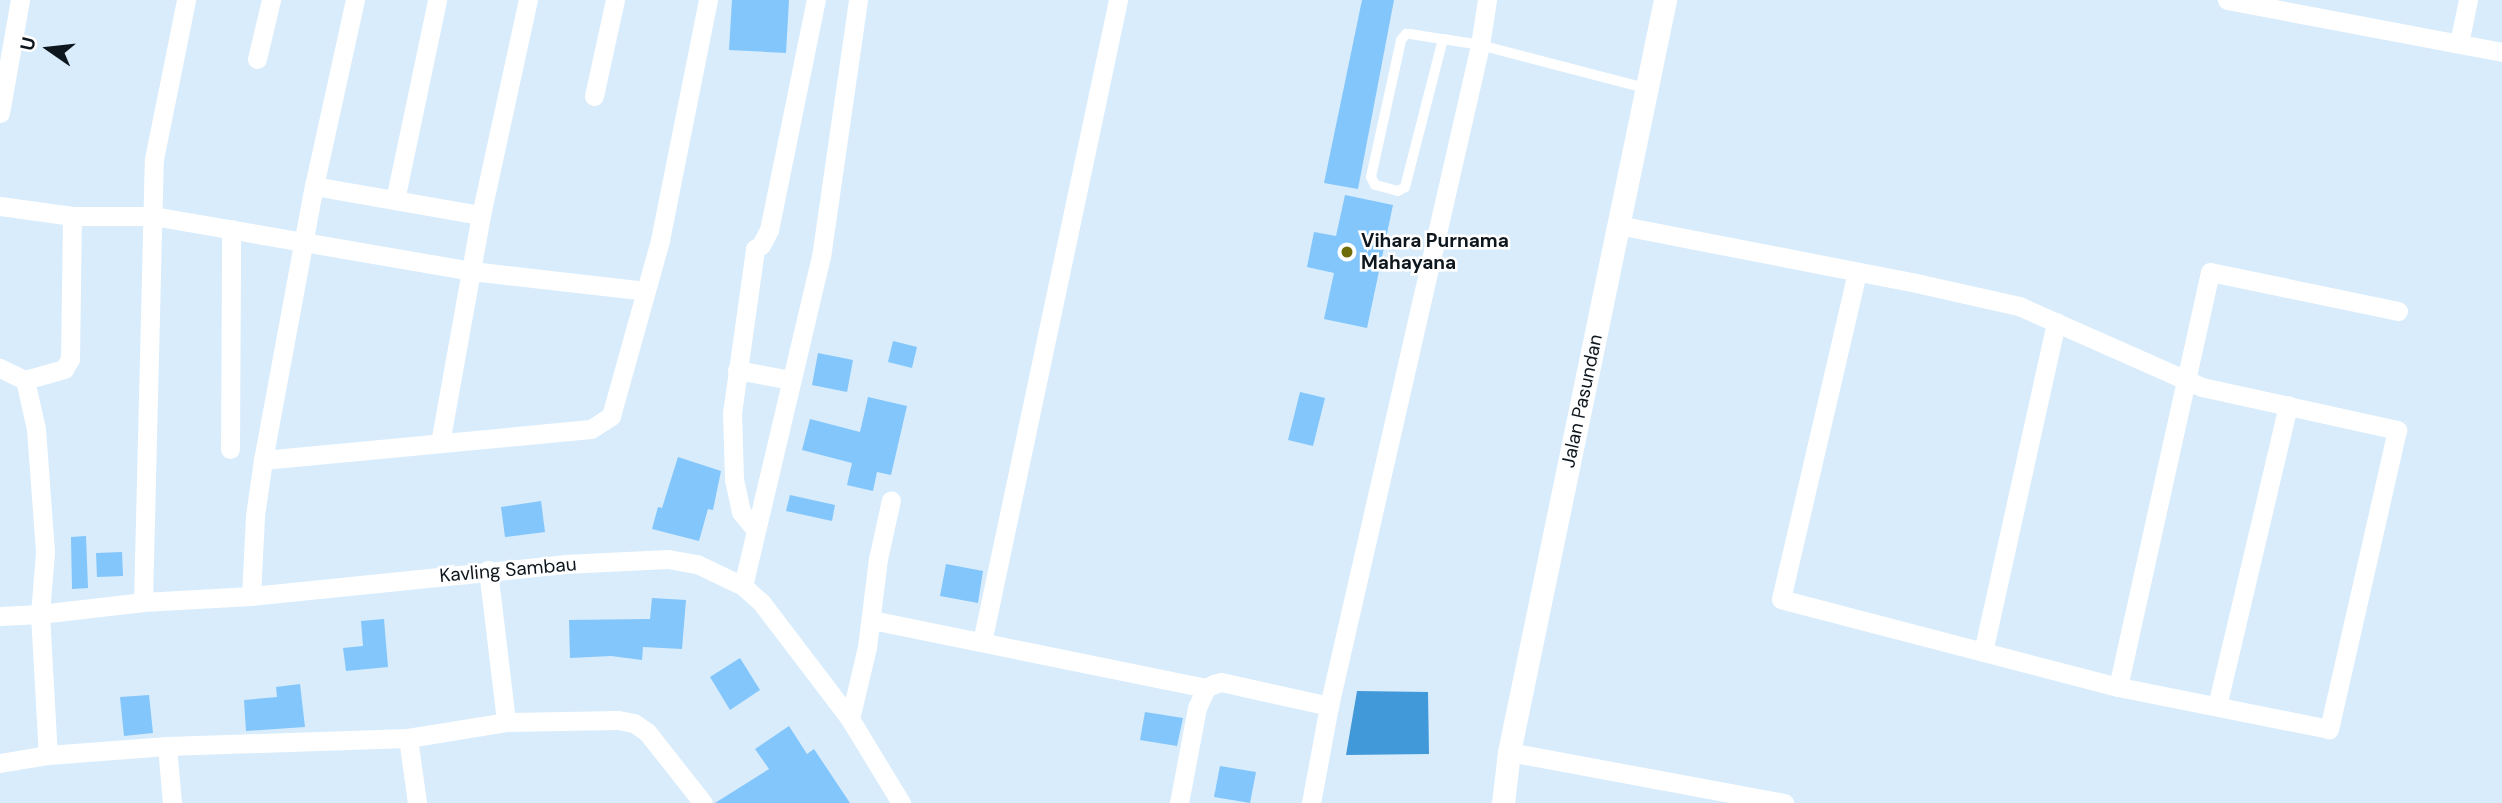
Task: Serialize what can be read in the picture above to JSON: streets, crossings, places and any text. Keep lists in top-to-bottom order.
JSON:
{
  "streets": {
    "street": ["Jalan Pasundan", "Kavling Sambau"]
  },
  "places": ["Vihara Purnama Mahayana"],
  "north": "left"
}
